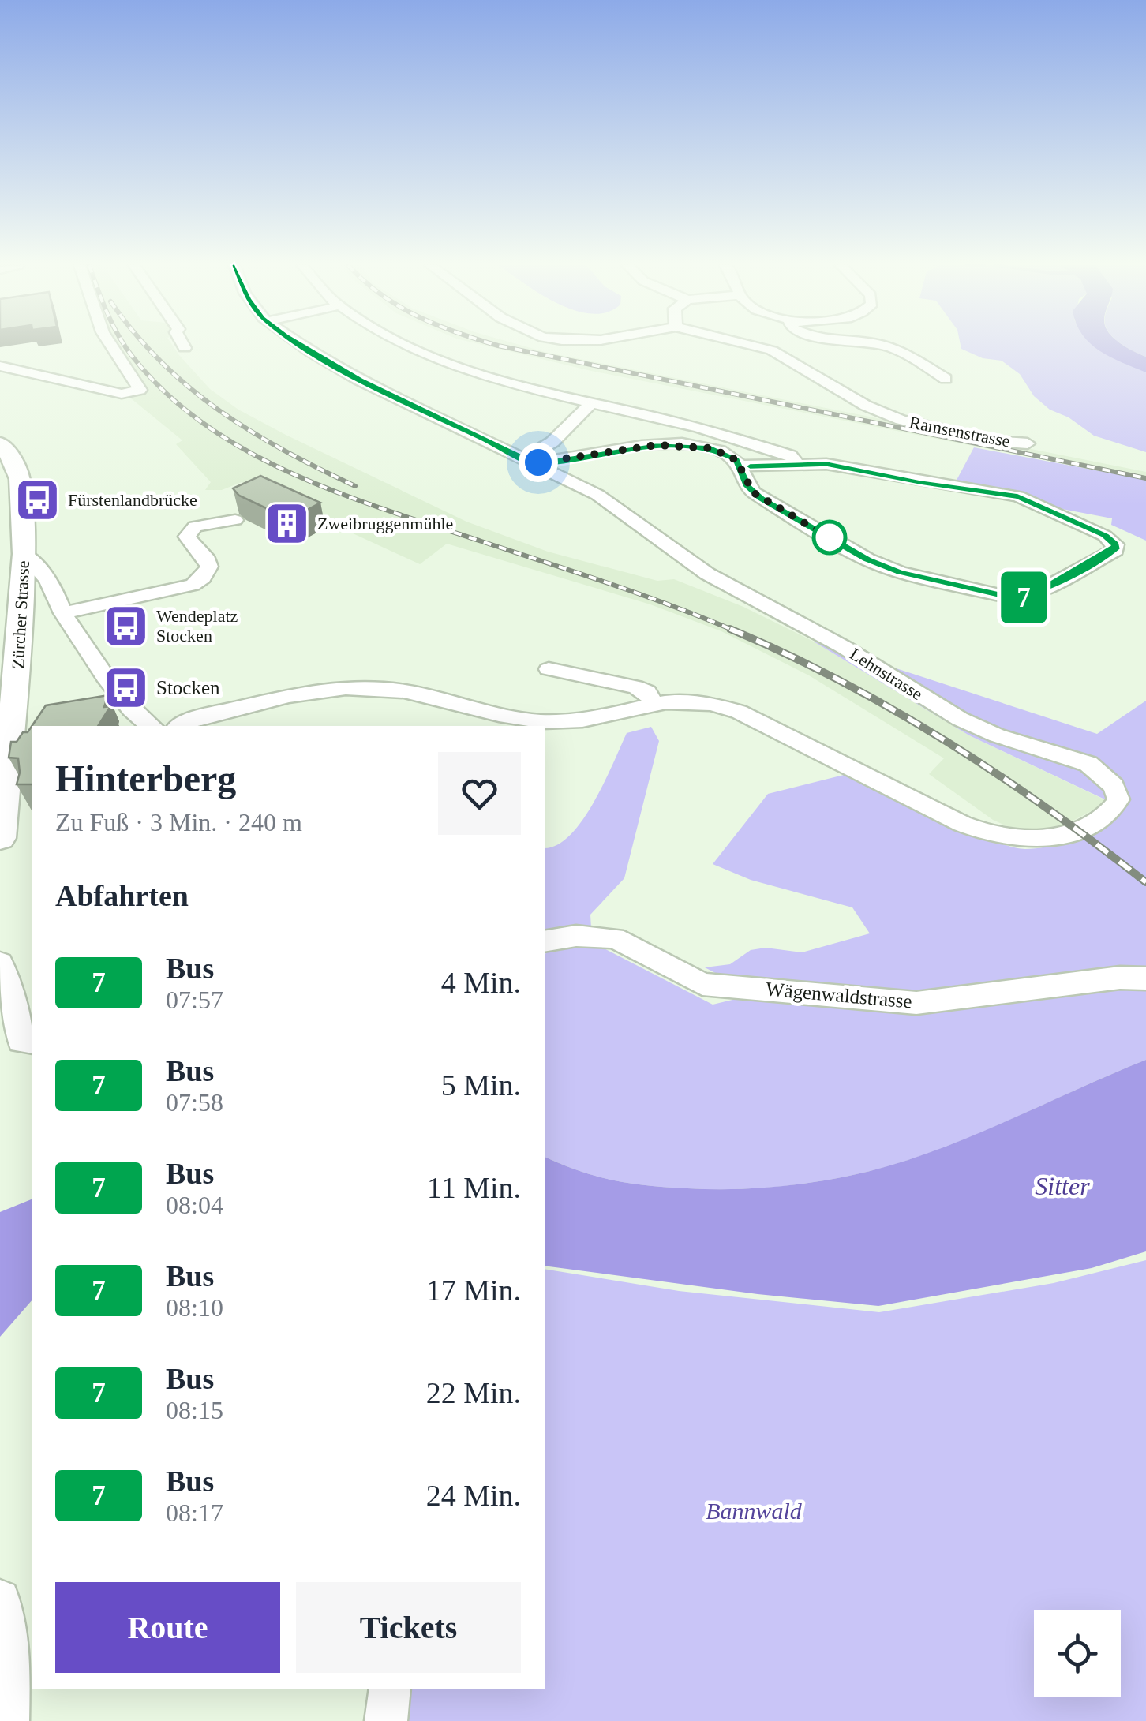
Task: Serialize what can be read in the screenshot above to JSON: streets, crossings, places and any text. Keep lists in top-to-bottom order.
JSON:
{
  "streets": {
    "main road": ["Zürcher Strasse"],
    "street": ["Ramsenstrasse", "Lehnstrasse", "Wägenwaldstrasse"]
  },
  "water": ["Sitter"],
  "parks": ["Bannwald"],
  "places": {
    "bus stop": ["Fürstenlandbrücke", "Wendeplatz Stocken", "Stocken"],
    "building": ["Zweibruggenmühle"]
  },
  "lines": ["bus line 7"],
  "page": {
    "on_map": "7",
    "heading": [
      ["Hinterberg", "Zu Fuß · 3 Min. · 240 m"],
      "Abfahrten"
    ],
    "list": [
      {
        "mark": "7",
        "name": "Bus",
        "note": "07:57",
        "value": "4 Min."
      },
      {
        "mark": "7",
        "name": "Bus",
        "note": "07:58",
        "value": "5 Min."
      },
      {
        "mark": "7",
        "name": "Bus",
        "note": "08:04",
        "value": "11 Min."
      },
      {
        "mark": "7",
        "name": "Bus",
        "note": "08:10",
        "value": "17 Min."
      },
      {
        "mark": "7",
        "name": "Bus",
        "note": "08:15",
        "value": "22 Min."
      },
      {
        "mark": "7",
        "name": "Bus",
        "note": "08:17",
        "value": "24 Min."
      }
    ],
    "buttons": ["Route", "Tickets"]
  }
}
